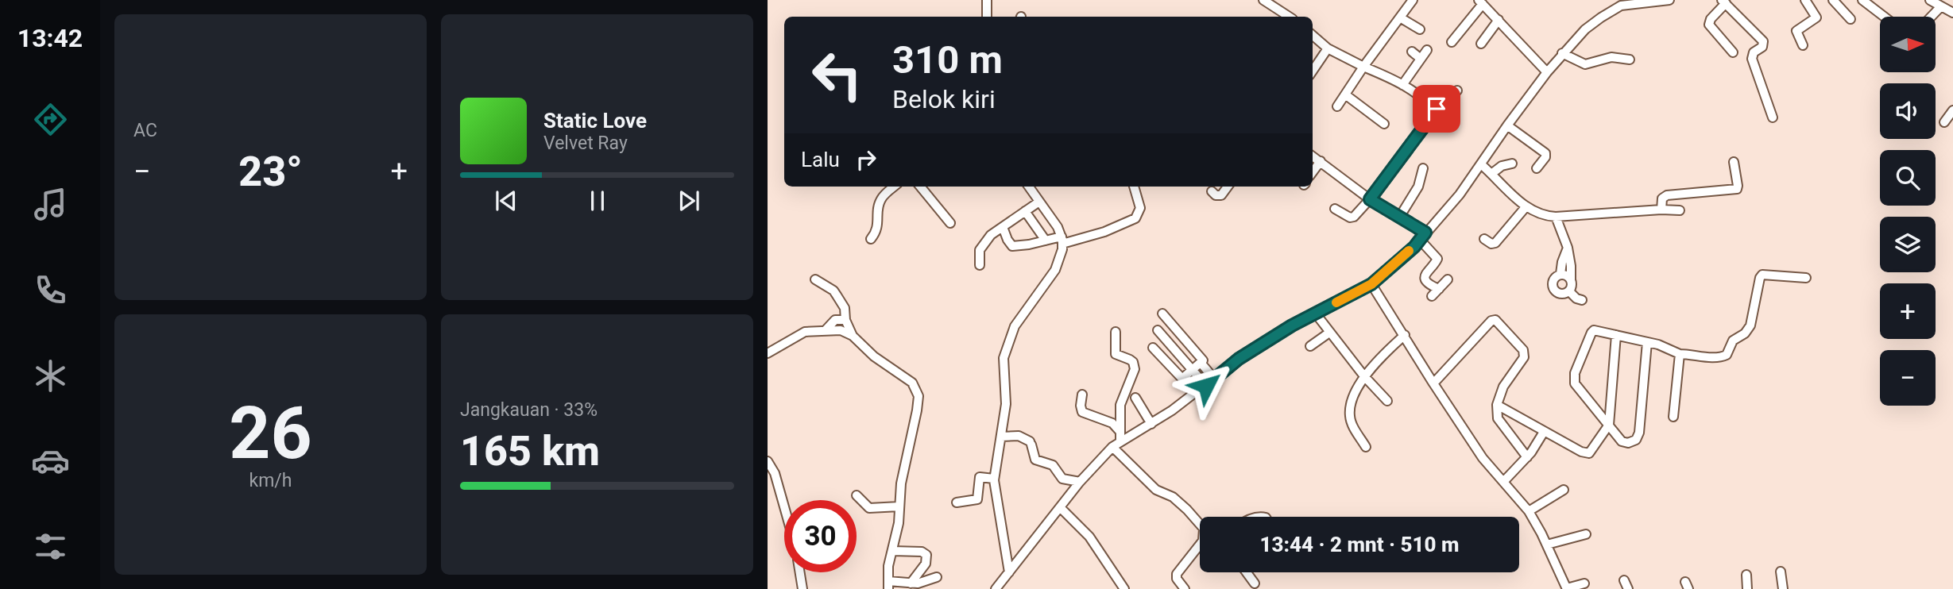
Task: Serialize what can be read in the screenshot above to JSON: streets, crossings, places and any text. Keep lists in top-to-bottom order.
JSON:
{
  "north": "right",
  "page": {
    "tabs": "13:42",
    "tile": [
      "AC",
      ["26", "km/h"],
      ["Jangkauan · 33%", "165 km"]
    ],
    "map_buttons": ["+", "−"],
    "turn": ["310 m", "Belok kiri"],
    "song": ["Static Love", "Velvet Ray"],
    "then": "Lalu",
    "heat": ["−", "23°", "+"],
    "limit": "30",
    "trip": "13:44 · 2 mnt · 510 m"
  }
}
